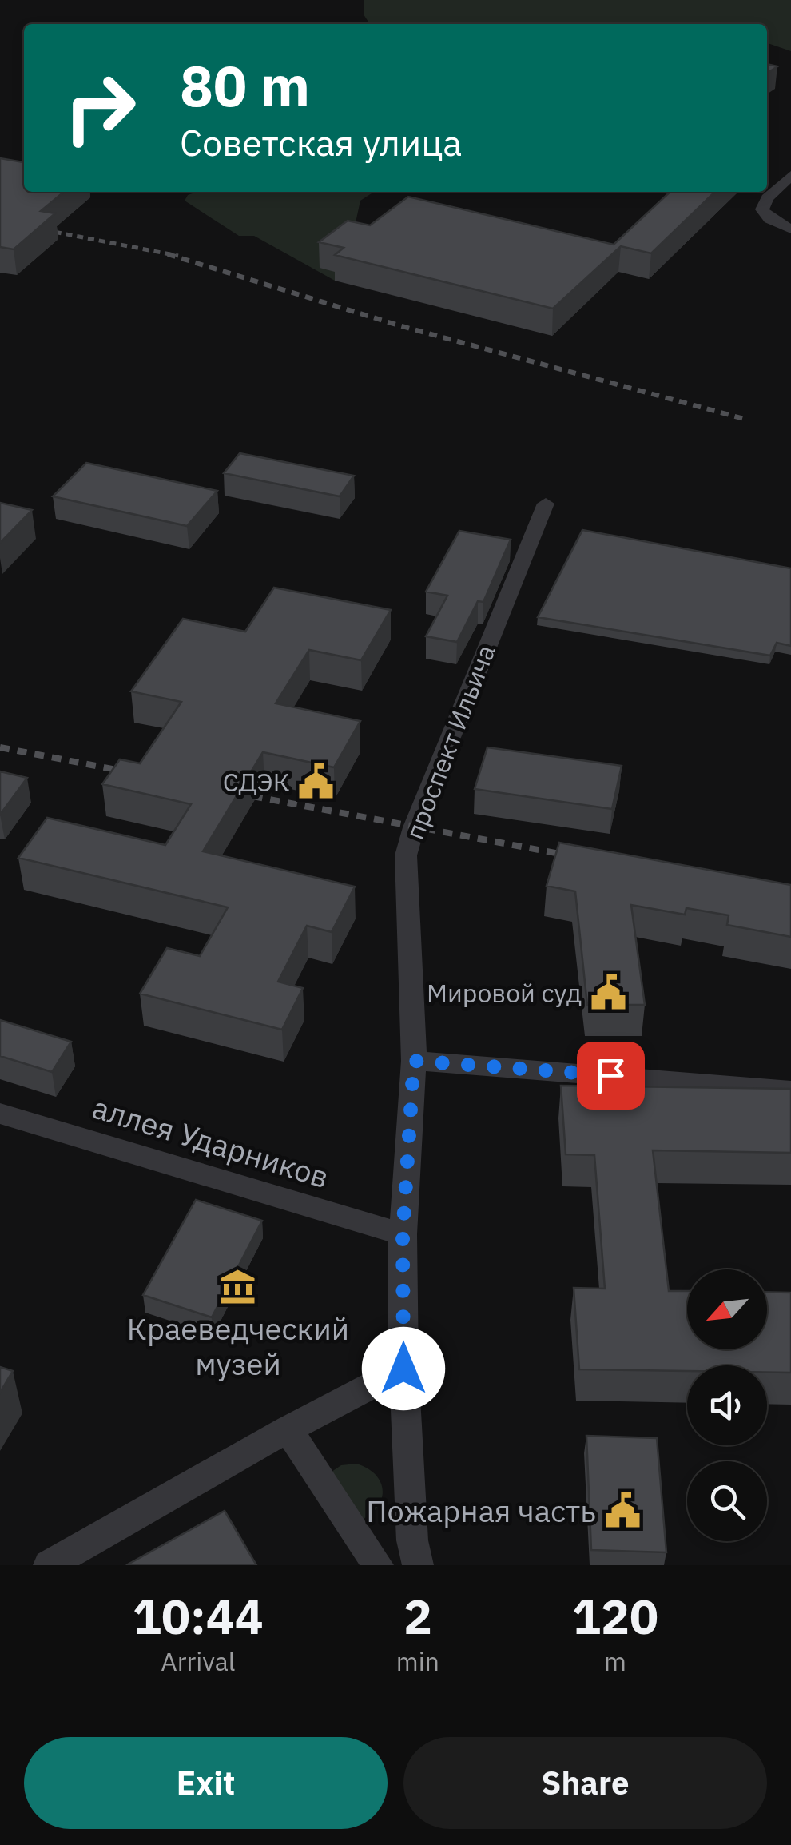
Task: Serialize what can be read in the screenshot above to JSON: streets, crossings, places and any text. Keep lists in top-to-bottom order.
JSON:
{
  "streets": {
    "street": ["проспект Ильича", "аллея Ударников"]
  },
  "crossings": [
    ["проспект Ильича", "аллея Ударников"]
  ],
  "places": {
    "public building": ["СДЭК", "Мировой суд", "Пожарная часть"],
    "museum": ["Краеведческий музей"]
  },
  "north": "bottom left",
  "page": {
    "turn": ["80 m", "Советская улица"],
    "eta": [
      "10:44",
      "Arrival",
      "2",
      "min",
      "120",
      "m"
    ],
    "buttons": ["Exit", "Share"]
  }
}
